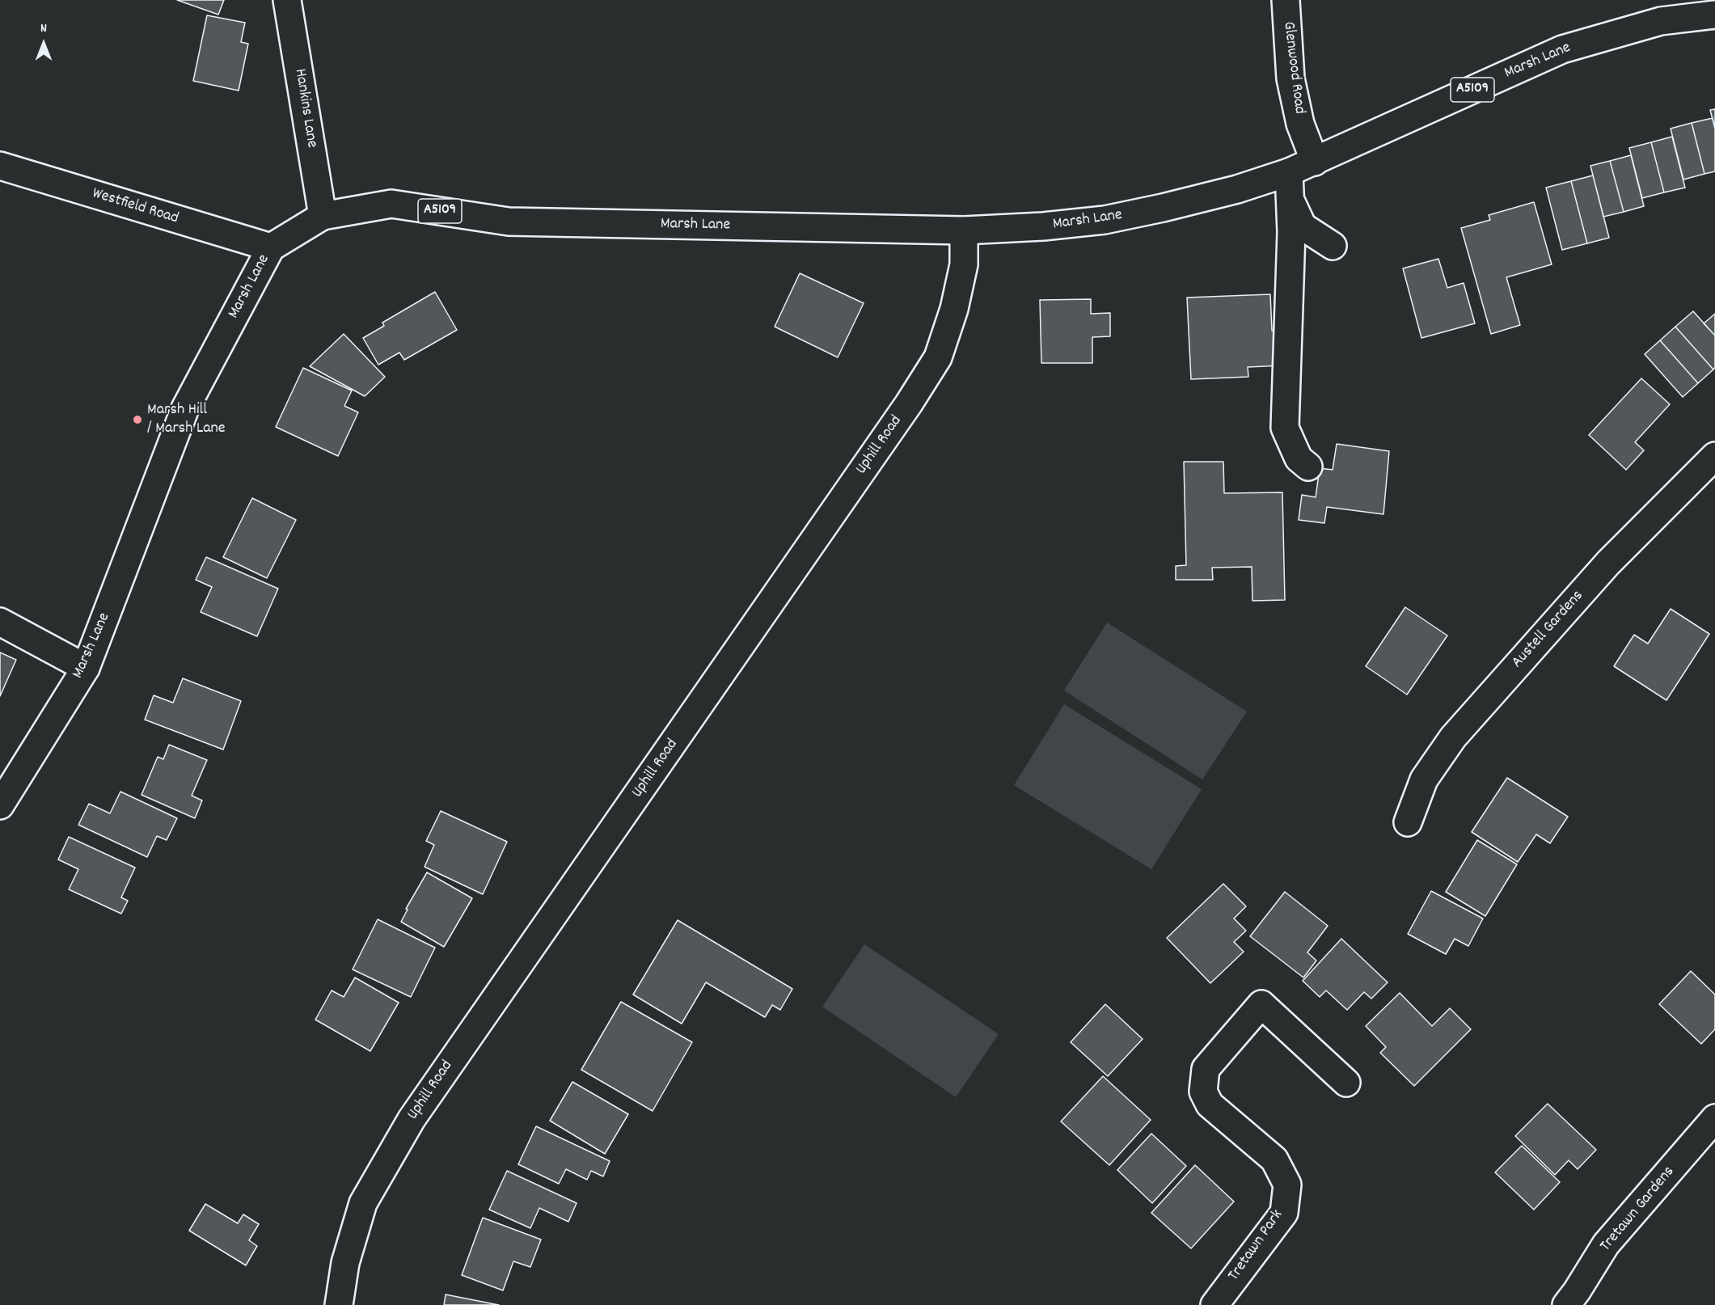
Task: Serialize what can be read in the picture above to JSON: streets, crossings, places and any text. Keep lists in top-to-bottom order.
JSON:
{
  "streets": {
    "street": [
      "Marsh Lane",
      "Glenwood Road",
      "A5109",
      "Hankins Lane",
      "Westfield Road",
      "Uphill Road",
      "Austell Gardens",
      "Tretawn Gardens",
      "Tretawn Park"
    ]
  },
  "crossings": [
    ["Marsh Lane", "Glenwood Road"],
    ["Marsh Lane", "Hankins Lane"],
    ["Marsh Lane", "Westfield Road"],
    ["Marsh Lane", "Uphill Road"]
  ],
  "places": ["Marsh Hill / Marsh Lane"],
  "north": "top"
}
